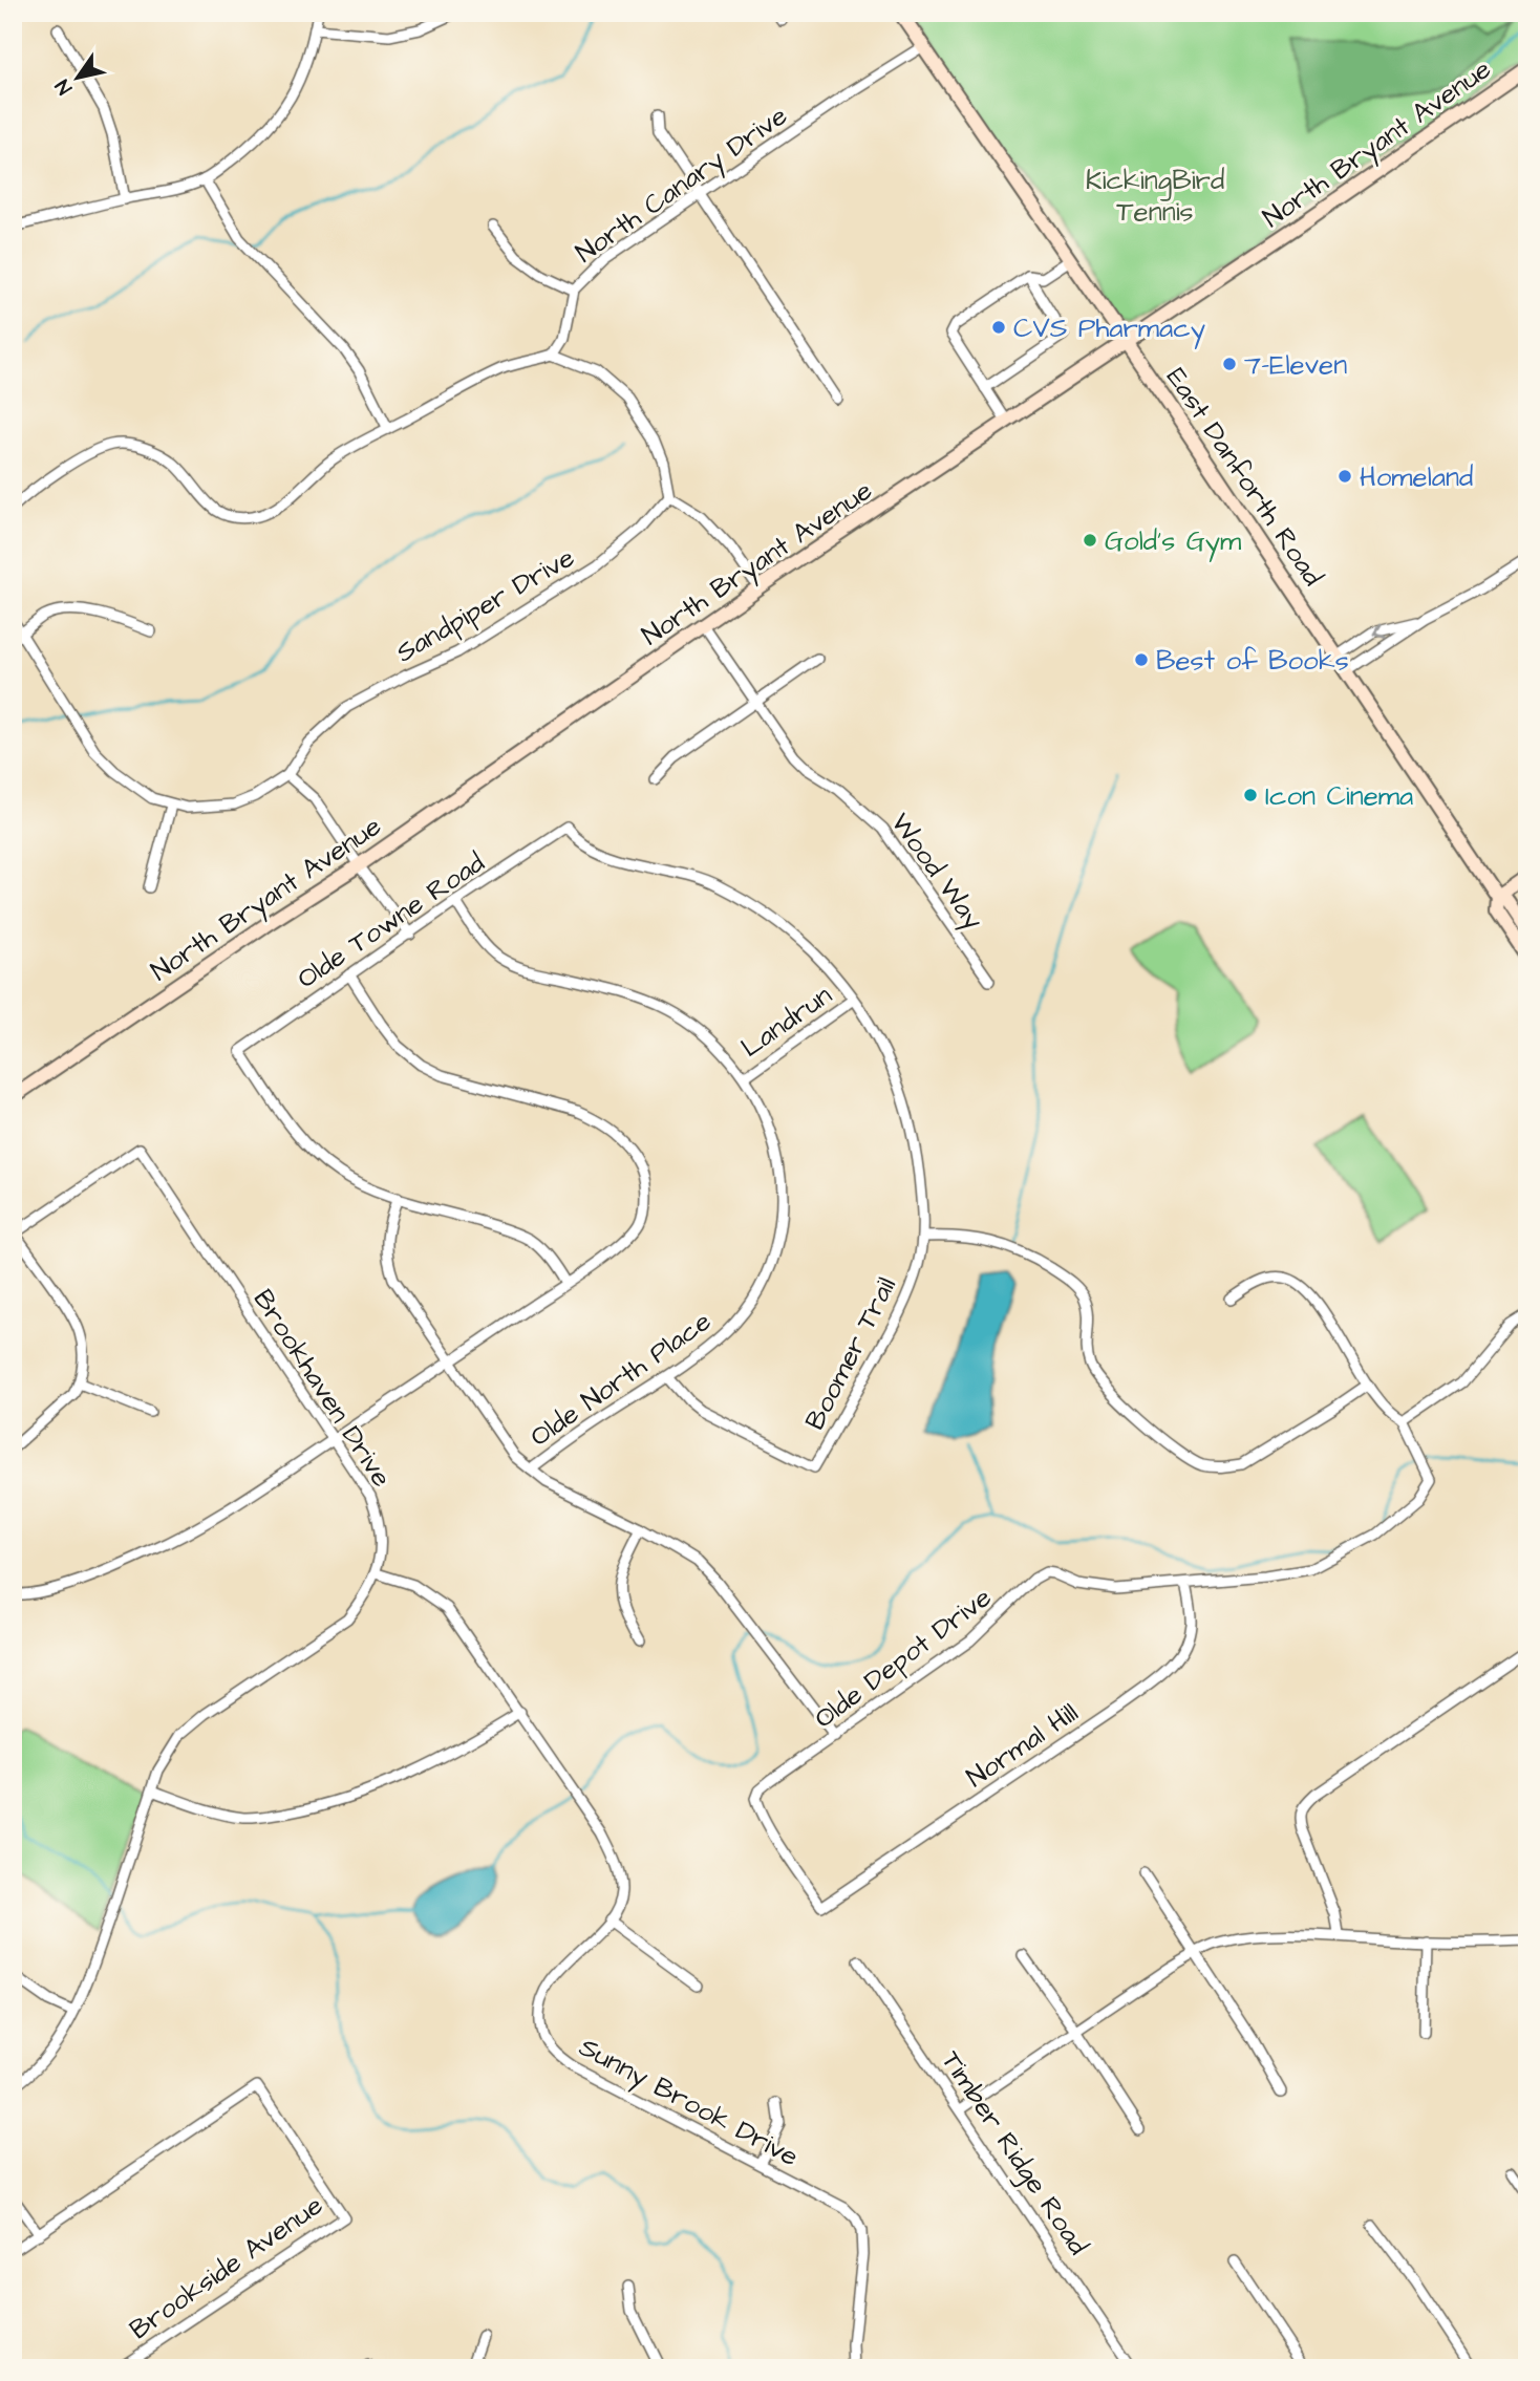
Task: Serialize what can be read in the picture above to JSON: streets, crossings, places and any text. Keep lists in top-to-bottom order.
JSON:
{
  "streets": {
    "street": [
      "North Bryant Avenue",
      "North Canary Drive",
      "East Danforth Road",
      "Sandpiper Drive",
      "Wood Way",
      "Olde Towne Road",
      "Landrun",
      "Boomer Trail",
      "Olde North Place",
      "Brookhaven Drive",
      "Olde Depot Drive",
      "Normal Hill",
      "Sunny Brook Drive",
      "Timber Ridge Road",
      "Brookside Avenue"
    ]
  },
  "crossings": [
    ["North Bryant Avenue", "East Danforth Road"],
    ["North Bryant Avenue", "Wood Way"],
    ["North Canary Drive", "East Danforth Road"],
    ["Olde Towne Road", "Boomer Trail"],
    ["Olde Towne Road", "Olde North Place"],
    ["Landrun", "Boomer Trail"],
    ["Landrun", "Olde North Place"],
    ["Boomer Trail", "Olde North Place"],
    ["Brookhaven Drive", "Sunny Brook Drive"],
    ["Olde Depot Drive", "Normal Hill"]
  ],
  "parks": ["KickingBird Tennis"],
  "places": [
    "CVS Pharmacy",
    "7-Eleven",
    "Homeland",
    "Gold's Gym",
    "Best of Books",
    "Icon Cinema"
  ],
  "north": "bottom left"
}
